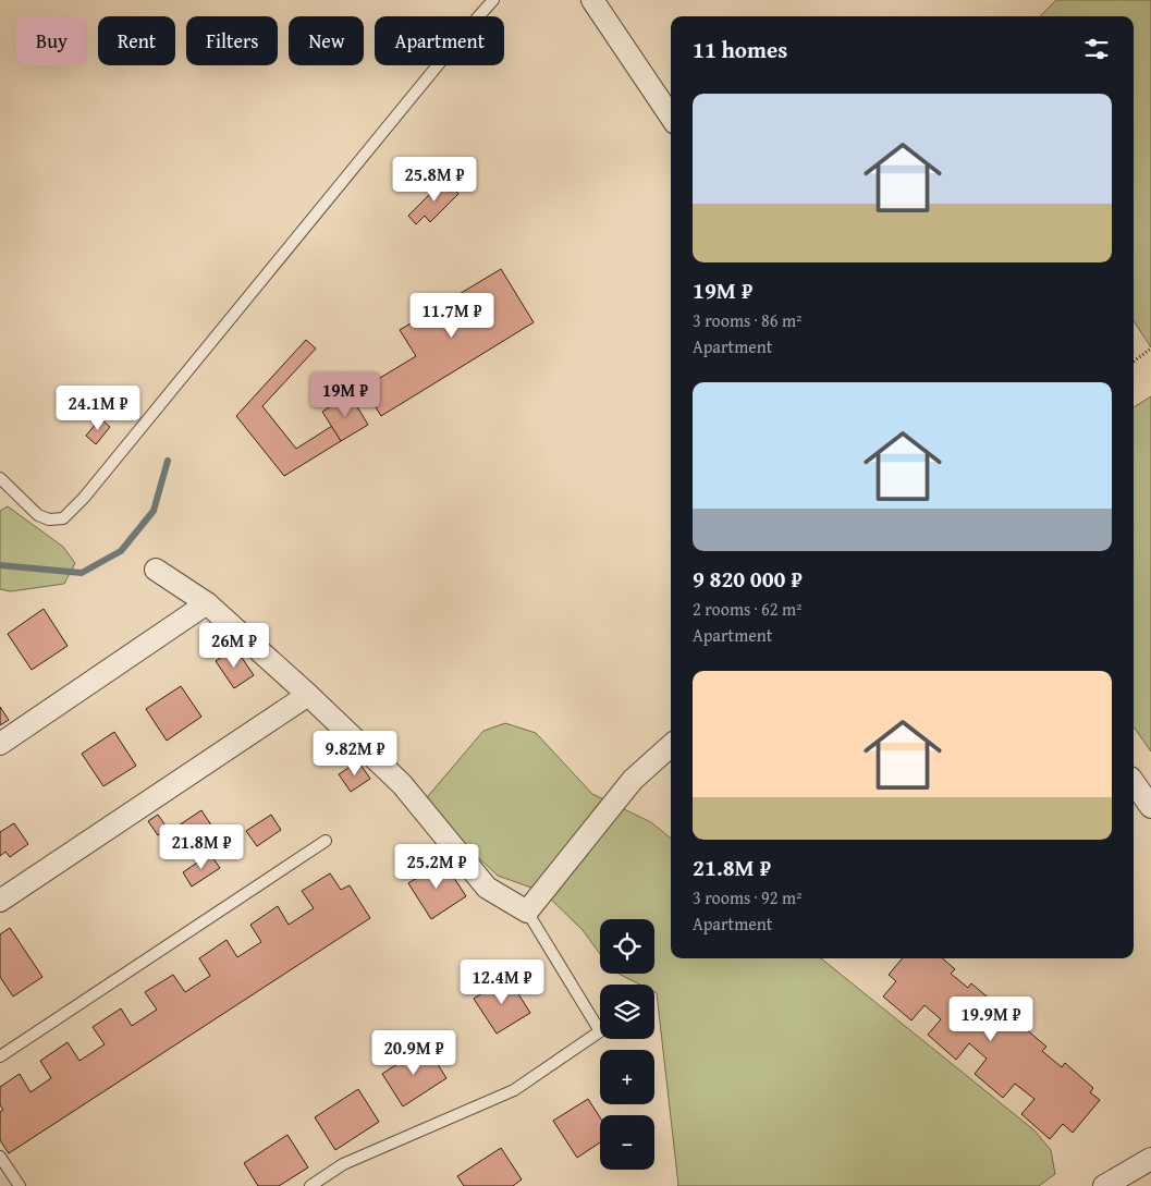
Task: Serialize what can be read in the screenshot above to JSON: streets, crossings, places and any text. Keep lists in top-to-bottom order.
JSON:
{
  "page": {
    "chip": [
      "Buy",
      "Rent",
      "Filters",
      "New",
      "Apartment"
    ],
    "heading": "11 homes",
    "list": [
      {
        "name": "19M ₽",
        "note": "3 rooms · 86 m² · Apartment"
      },
      {
        "name": "9 820 000 ₽",
        "note": "2 rooms · 62 m² · Apartment"
      },
      {
        "name": "21.8M ₽",
        "note": "3 rooms · 92 m² · Apartment"
      }
    ],
    "price": [
      "25.8M ₽",
      "11.7M ₽",
      "19M ₽",
      "24.1M ₽",
      "26M ₽",
      "9.82M ₽",
      "21.8M ₽",
      "25.2M ₽",
      "12.4M ₽",
      "19.9M ₽",
      "20.9M ₽"
    ],
    "map_buttons": ["+", "−"]
  }
}
